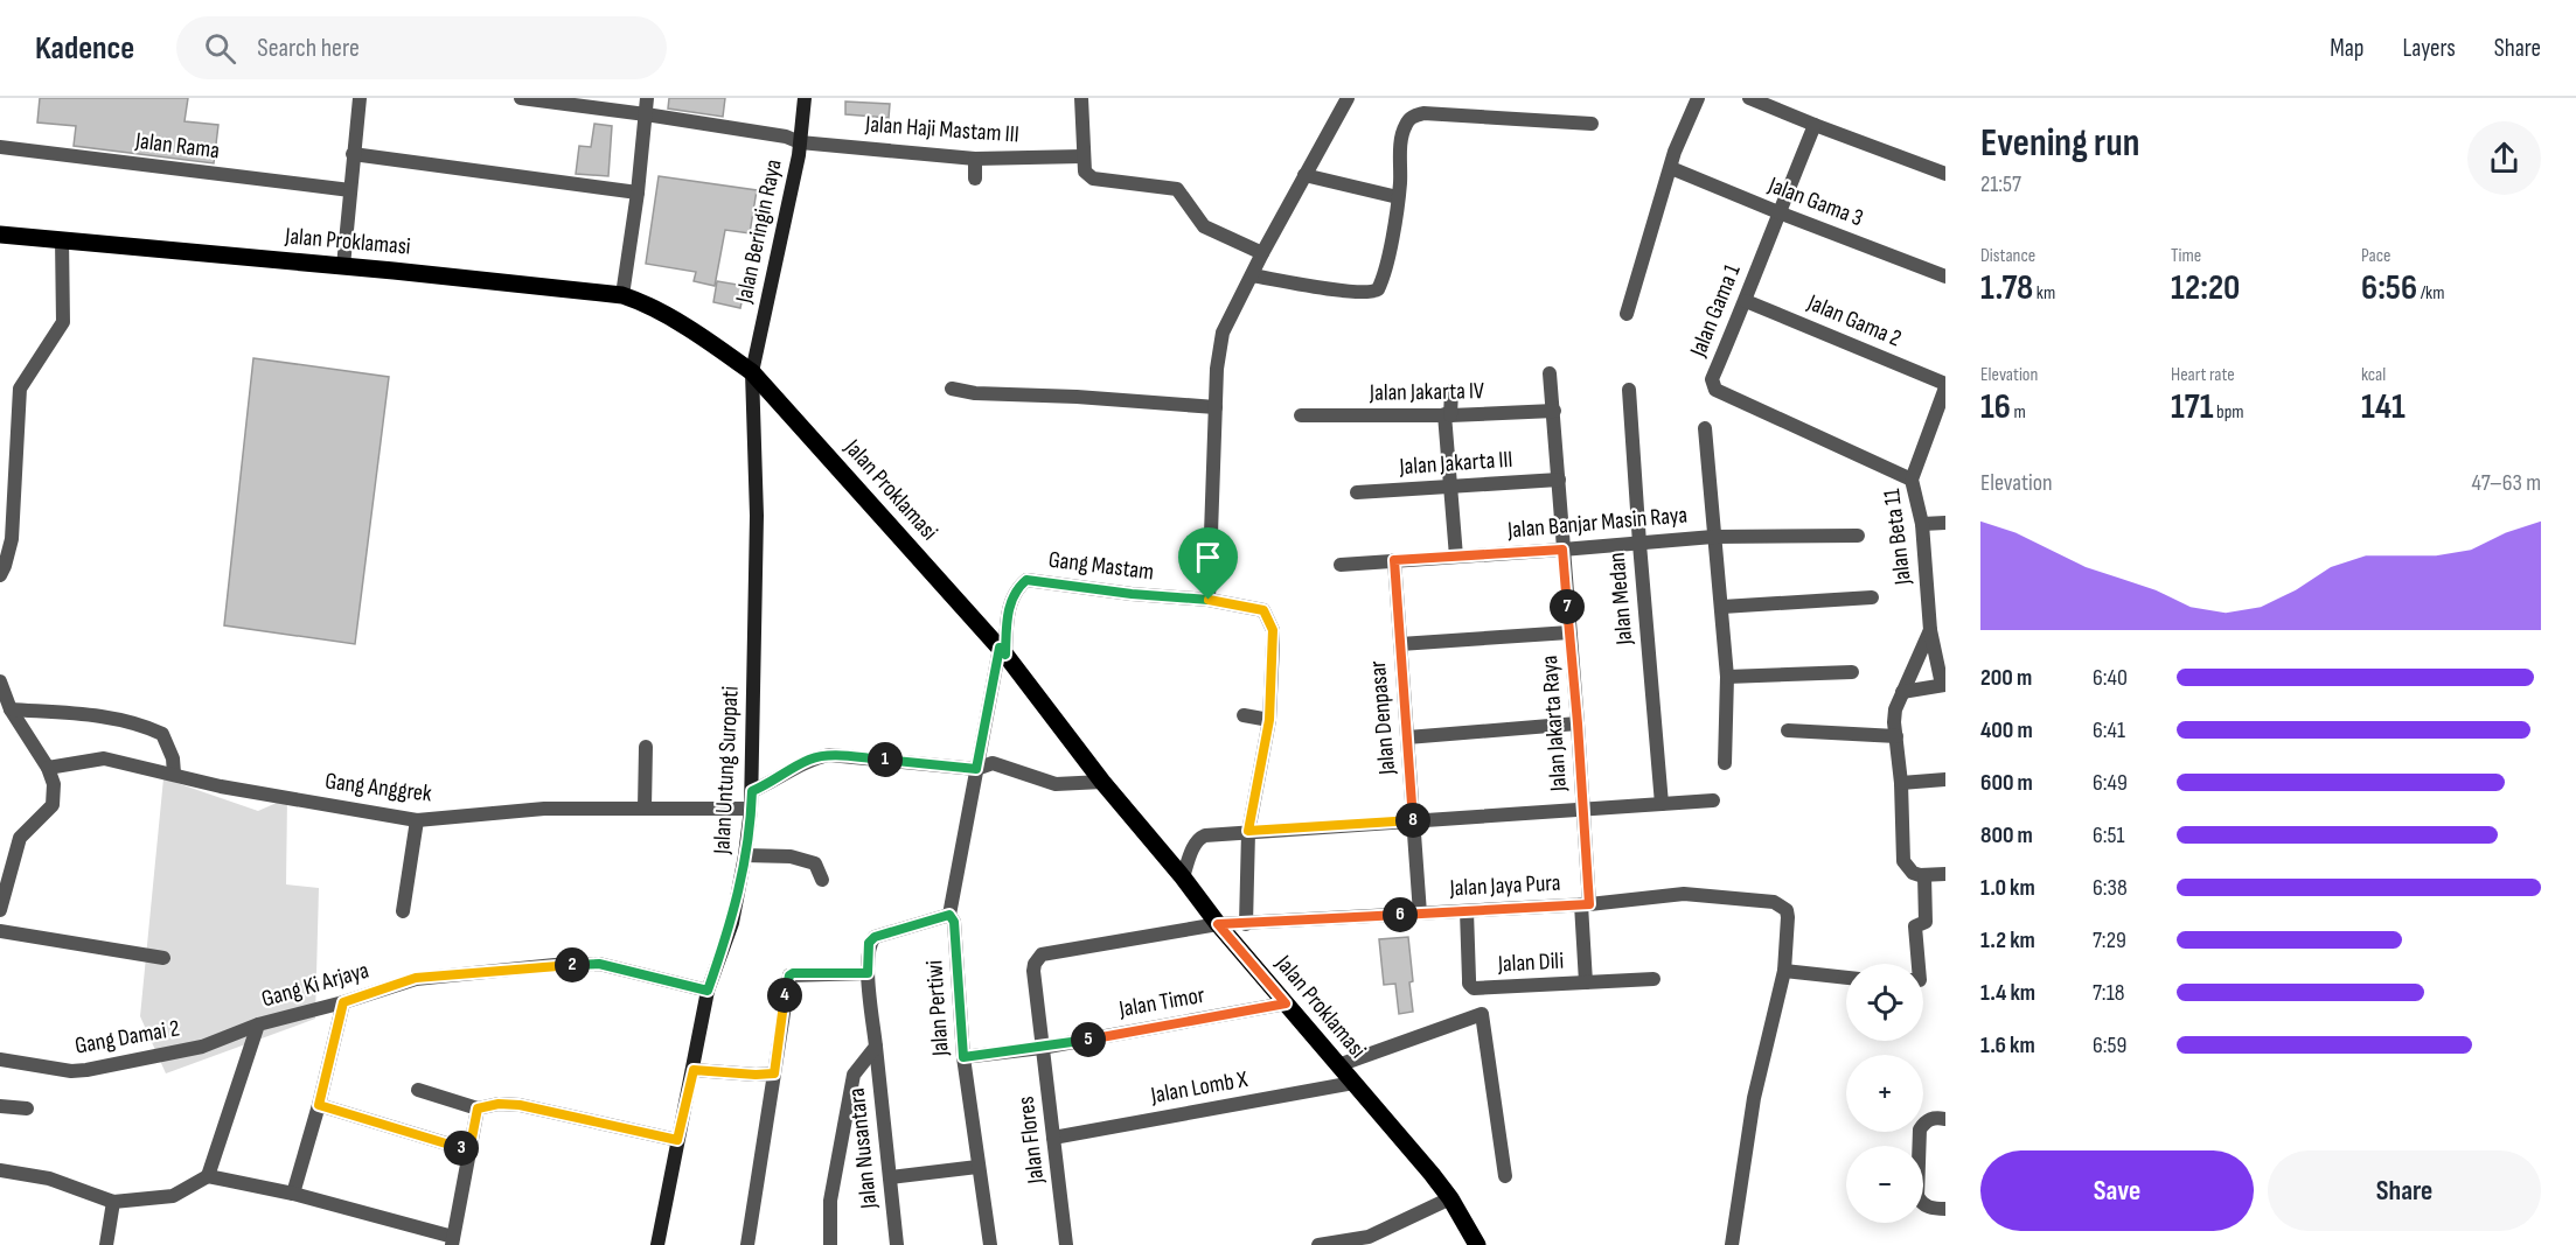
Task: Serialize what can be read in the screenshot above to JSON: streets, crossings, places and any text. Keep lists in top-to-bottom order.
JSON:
{
  "streets": {
    "main road": ["Jalan Proklamasi"],
    "street": [
      "Jalan Haji Mastam III",
      "Jalan Rama",
      "Jalan Gama 3",
      "Jalan Beringin Raya",
      "Jalan Gama 1",
      "Jalan Gama 2",
      "Jalan Jakarta IV",
      "Jalan Jakarta III",
      "Jalan Banjar Masin Raya",
      "Jalan Beta 11",
      "Gang Mastam",
      "Jalan Medan",
      "Jalan Denpasar",
      "Jalan Jakarta Raya",
      "Jalan Untung Suropati",
      "Gang Anggrek",
      "Jalan Jaya Pura",
      "Jalan Dili",
      "Gang Ki Arjaya",
      "Jalan Timor",
      "Jalan Pertiwi",
      "Gang Damai 2",
      "Jalan Lomb X",
      "Jalan Flores",
      "Jalan Nusantara"
    ]
  },
  "crossings": [
    ["Jalan Haji Mastam III", "Jalan Beringin Raya"],
    ["Jalan Gama 3", "Jalan Gama 1"],
    ["Jalan Beringin Raya", "Jalan Proklamasi"],
    ["Jalan Beringin Raya", "Jalan Untung Suropati"],
    ["Jalan Proklamasi", "Gang Mastam"],
    ["Jalan Proklamasi", "Jalan Untung Suropati"],
    ["Jalan Proklamasi", "Jalan Jaya Pura"],
    ["Jalan Proklamasi", "Jalan Timor"],
    ["Jalan Proklamasi", "Jalan Lomb X"],
    ["Jalan Gama 1", "Jalan Gama 2"],
    ["Jalan Gama 1", "Jalan Beta 11"],
    ["Jalan Gama 2", "Jalan Beta 11"],
    ["Jalan Jakarta IV", "Jalan Jakarta Raya"],
    ["Jalan Jakarta III", "Jalan Jakarta Raya"],
    ["Jalan Banjar Masin Raya", "Jalan Medan"],
    ["Jalan Banjar Masin Raya", "Jalan Denpasar"],
    ["Jalan Banjar Masin Raya", "Jalan Jakarta Raya"],
    ["Jalan Denpasar", "Jalan Jaya Pura"],
    ["Jalan Jakarta Raya", "Jalan Jaya Pura"],
    ["Jalan Jakarta Raya", "Jalan Dili"],
    ["Jalan Untung Suropati", "Gang Anggrek"],
    ["Jalan Untung Suropati", "Gang Ki Arjaya"],
    ["Jalan Jaya Pura", "Jalan Dili"],
    ["Jalan Jaya Pura", "Jalan Flores"],
    ["Gang Ki Arjaya", "Gang Damai 2"],
    ["Jalan Timor", "Jalan Pertiwi"],
    ["Jalan Timor", "Jalan Flores"],
    ["Jalan Lomb X", "Jalan Flores"]
  ],
  "page": {
    "header": "Kadence",
    "search": "Search here",
    "nav": ["Map", "Layers", "Share"],
    "heading": ["Evening run", "21:57"],
    "stats": [
      ["Distance", "1.78 km"],
      ["Time", "12:20"],
      ["Pace", "6:56 /km"],
      ["Elevation", "16 m"],
      ["Heart rate", "171 bpm"],
      ["kcal", "141"]
    ],
    "chart": ["Elevation", "47–63 m"],
    "pins": [
      "7",
      "1",
      "8",
      "6",
      "2",
      "4",
      "5",
      "3"
    ],
    "list": [
      {
        "name": "200 m",
        "note": "6:40"
      },
      {
        "name": "400 m",
        "note": "6:41"
      },
      {
        "name": "600 m",
        "note": "6:49"
      },
      {
        "name": "800 m",
        "note": "6:51"
      },
      {
        "name": "1.0 km",
        "note": "6:38"
      },
      {
        "name": "1.2 km",
        "note": "7:29"
      },
      {
        "name": "1.4 km",
        "note": "7:18"
      },
      {
        "name": "1.6 km",
        "note": "6:59"
      }
    ],
    "map_buttons": ["+", "−"],
    "buttons": ["Save", "Share"]
  }
}
